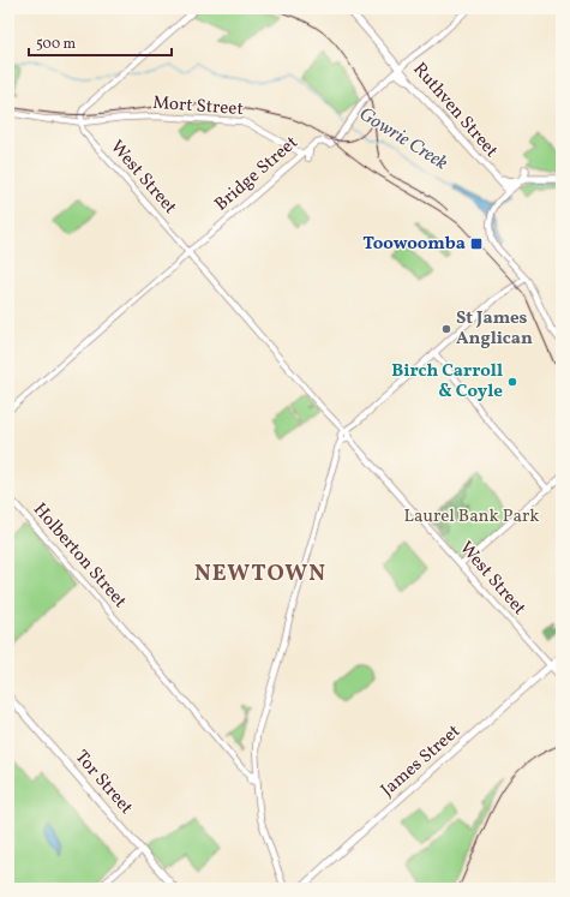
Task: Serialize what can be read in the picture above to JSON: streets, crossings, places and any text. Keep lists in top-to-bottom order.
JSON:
{
  "streets": {
    "highway": ["Ruthven Street", "James Street", "Tor Street"],
    "main road": [
      "Mort Street",
      "Bridge Street",
      "West Street",
      "Holberton Street"
    ]
  },
  "crossings": [
    ["Mort Street", "Bridge Street"],
    ["Mort Street", "West Street"],
    ["Ruthven Street", "Bridge Street"],
    ["Bridge Street", "West Street"],
    ["West Street", "James Street"]
  ],
  "districts": ["NEWTOWN"],
  "water": ["Gowrie Creek"],
  "parks": ["Laurel Bank Park"],
  "places": {
    "transit": ["Toowoomba"],
    "other": ["St James Anglican", "Birch Carroll & Coyle"]
  },
  "scale_bar": "500 m"
}
